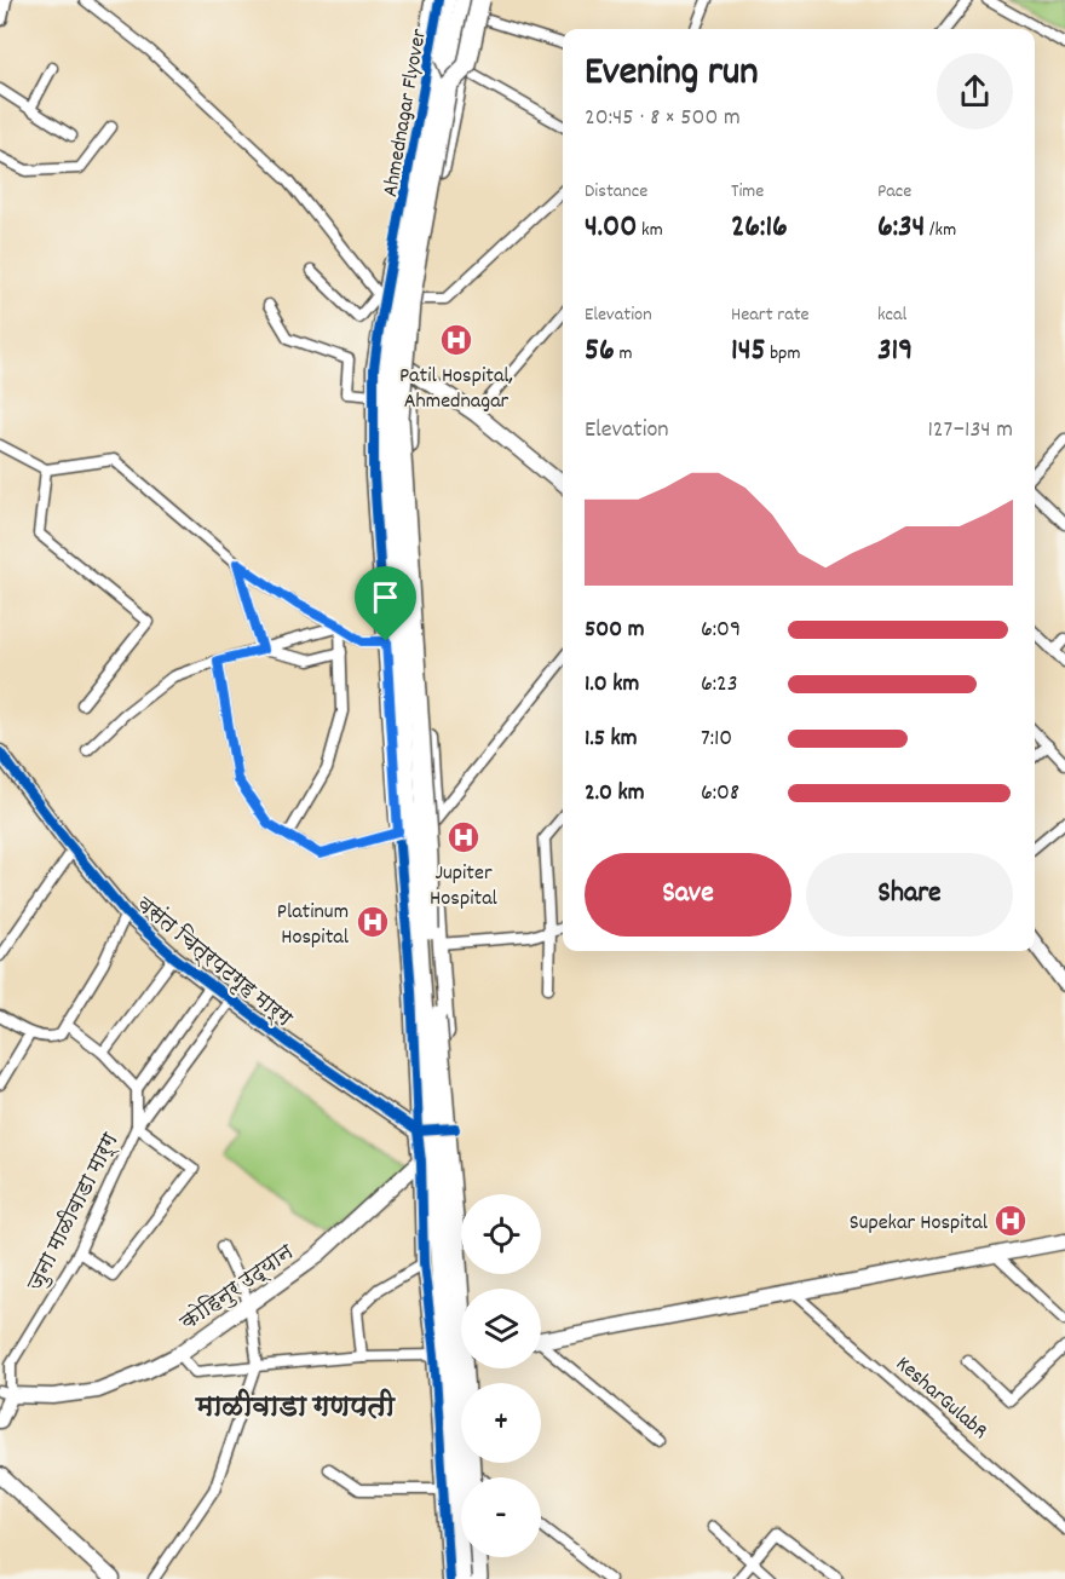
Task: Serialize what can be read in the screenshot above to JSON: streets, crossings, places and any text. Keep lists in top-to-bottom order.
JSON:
{
  "streets": {
    "highway": ["Ahmednagar Flyover"],
    "street": [
      "वसंत चित्रपटगृह मार्ग",
      "जुना माळीवाडा मार्ग",
      "कोहिनुर उद्यान",
      "KesharGulabR"
    ]
  },
  "crossings": [
    ["जुना माळीवाडा मार्ग", "कोहिनुर उद्यान"]
  ],
  "districts": ["माळीवाडा गणपती"],
  "places": {
    "hospital": [
      "Patil Hospital, Ahmednagar",
      "Jupiter Hospital",
      "Platinum Hospital",
      "Supekar Hospital"
    ]
  },
  "page": {
    "heading": ["Evening run", "20:45 · 8 × 500 m"],
    "stats": [
      ["Distance", "4.00 km"],
      ["Time", "26:16"],
      ["Pace", "6:34 /km"],
      ["Elevation", "56 m"],
      ["Heart rate", "145 bpm"],
      ["kcal", "319"]
    ],
    "chart": ["Elevation", "127–134 m"],
    "list": [
      {
        "name": "500 m",
        "note": "6:09"
      },
      {
        "name": "1.0 km",
        "note": "6:23"
      },
      {
        "name": "1.5 km",
        "note": "7:10"
      },
      {
        "name": "2.0 km",
        "note": "6:08"
      }
    ],
    "buttons": ["Save", "Share"],
    "map_buttons": ["+", "−"]
  }
}
